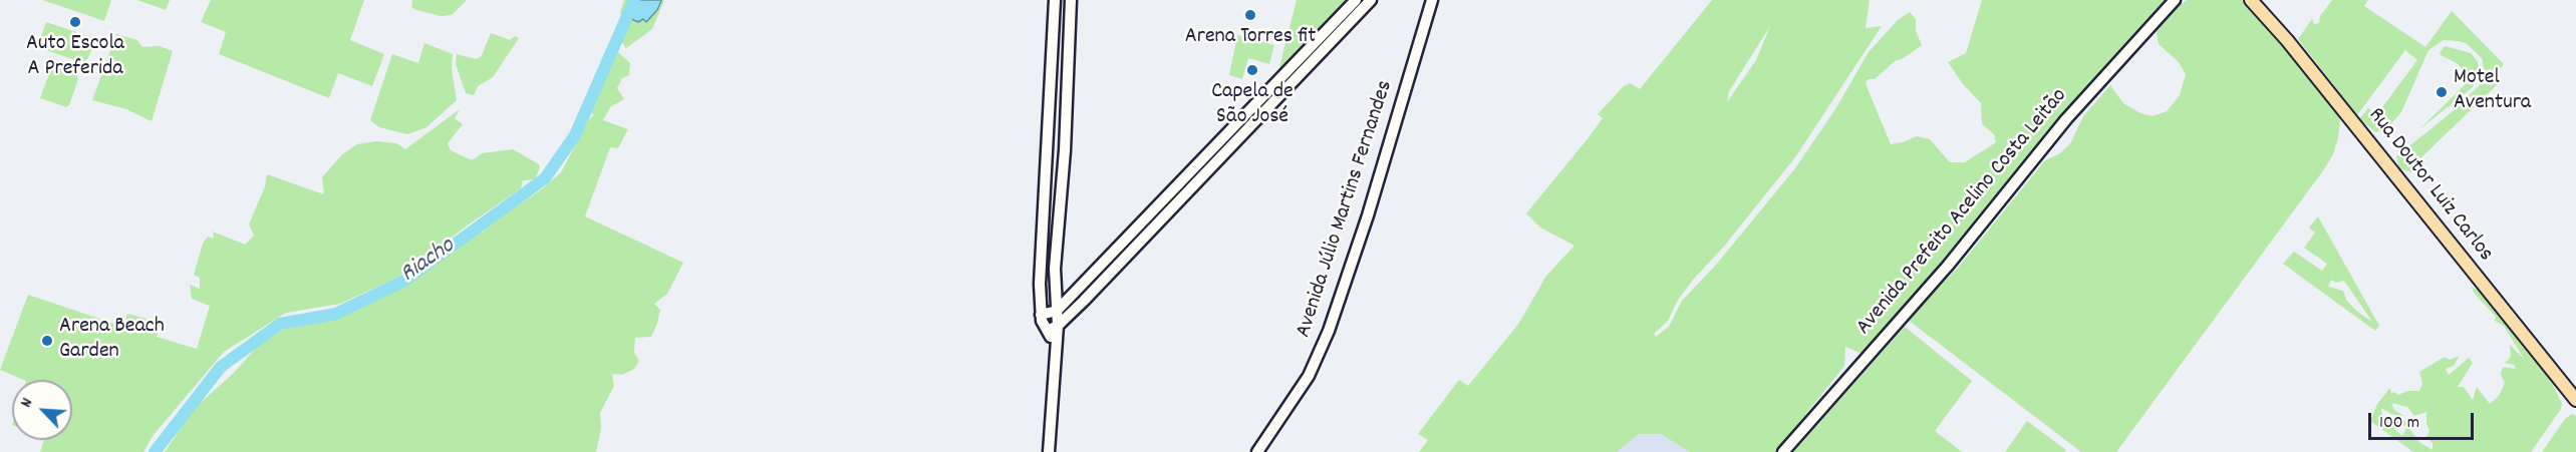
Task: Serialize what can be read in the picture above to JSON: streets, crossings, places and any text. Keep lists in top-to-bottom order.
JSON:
{
  "streets": {
    "main road": ["Rua Doutor Luiz Carlos"],
    "street": ["Avenida Júlio Martins Fernandes", "Avenida Prefeito Acelino Costa Leitão"]
  },
  "water": ["Riacho"],
  "places": [
    "Arena Torres fit",
    "Auto Escola A Preferida",
    "Capela de São José",
    "Motel Aventura",
    "Arena Beach Garden"
  ],
  "scale_bar": "100 m",
  "north": "top left"
}
